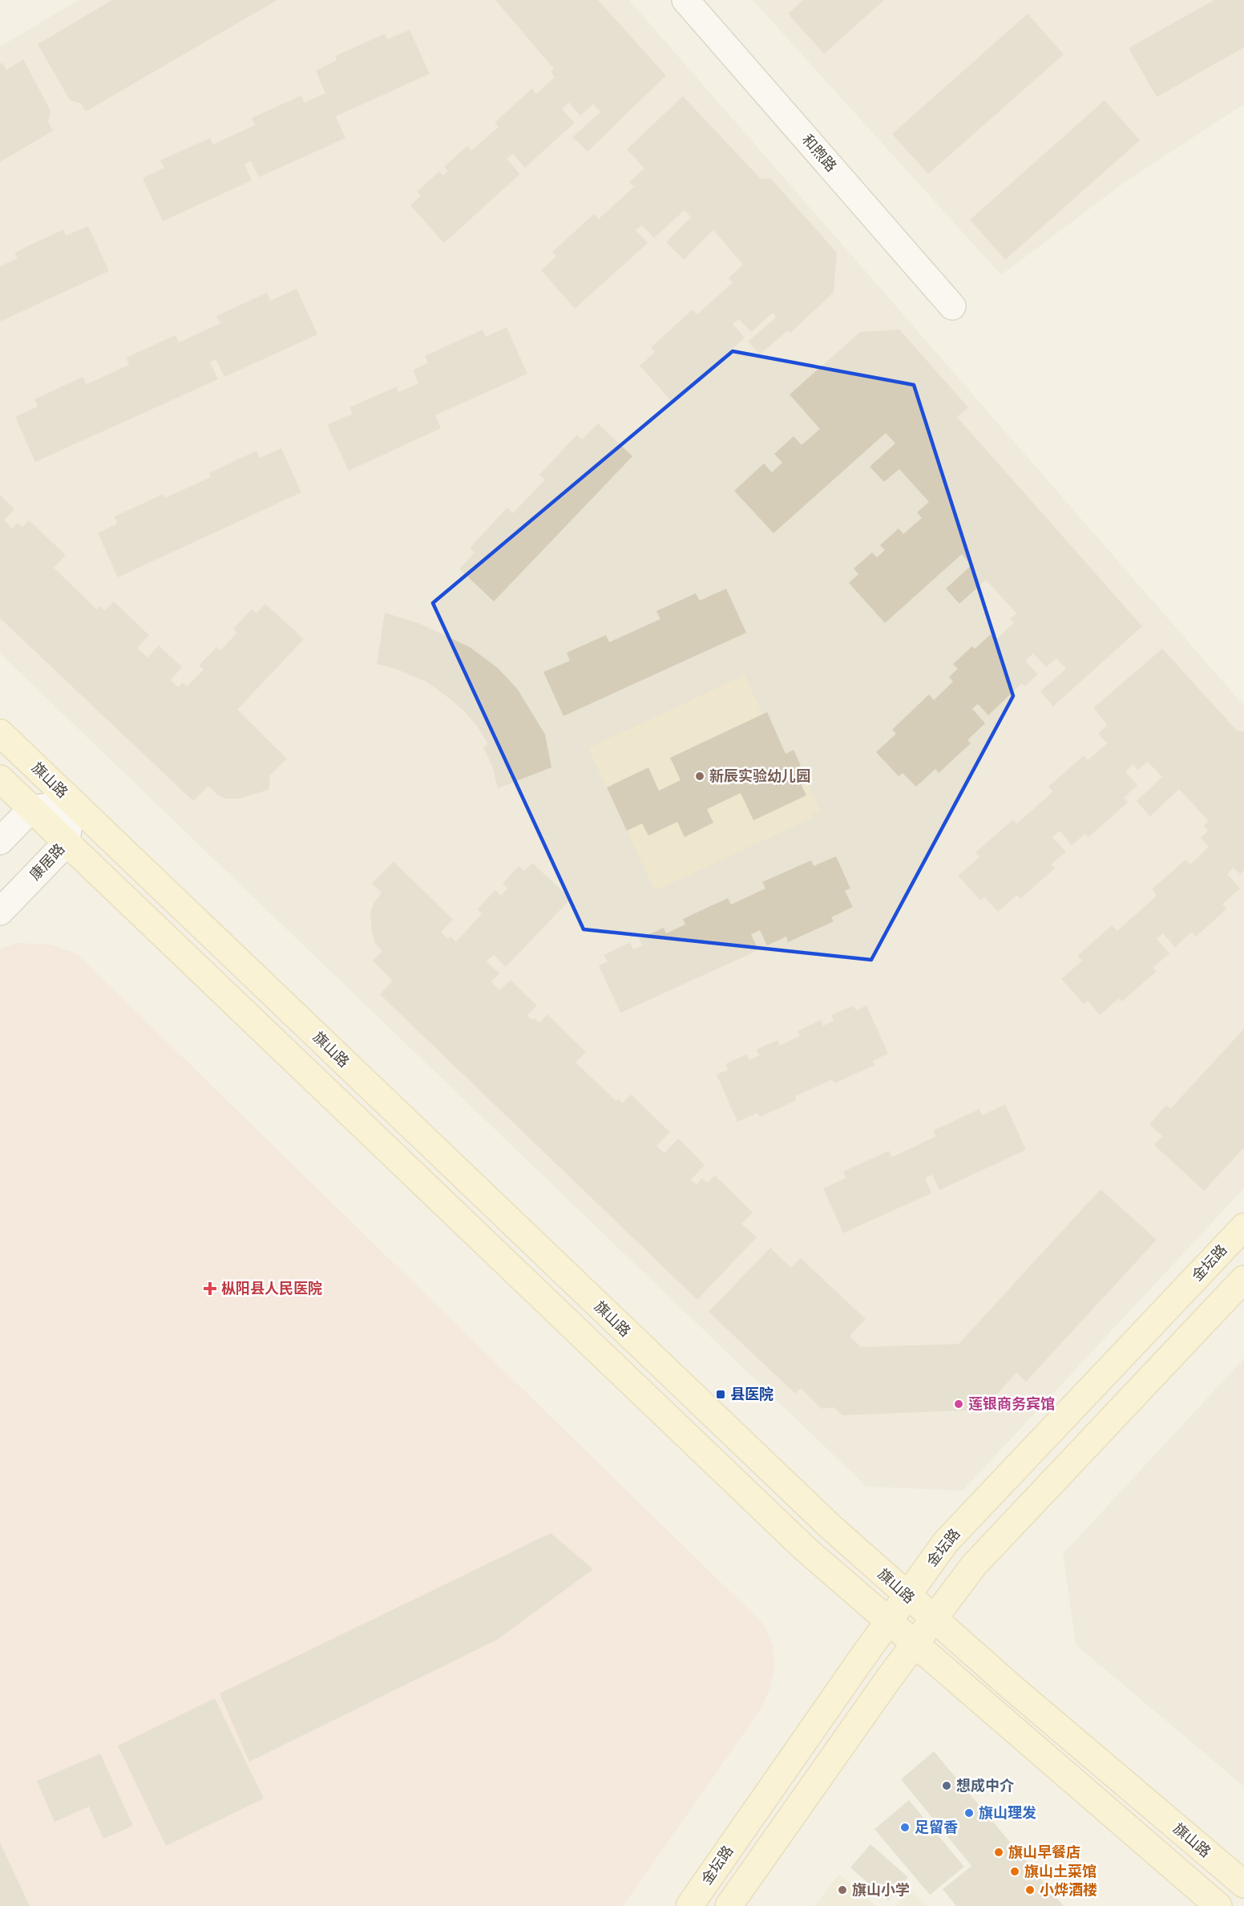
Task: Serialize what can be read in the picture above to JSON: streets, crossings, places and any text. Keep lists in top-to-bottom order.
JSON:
{
  "streets": {
    "main road": ["旗山路", "金坛路"],
    "street": ["和煦路", "康居路"]
  },
  "crossings": [
    ["旗山路", "康居路"],
    ["旗山路", "金坛路"]
  ],
  "places": {
    "other": [
      "新辰实验幼儿园",
      "莲银商务宾馆",
      "想成中介",
      "旗山理发",
      "足留香",
      "旗山早餐店",
      "旗山土菜馆",
      "旗山小学",
      "小烨酒楼"
    ],
    "health": ["枞阳县人民医院"],
    "transit": ["县医院"]
  }
}
